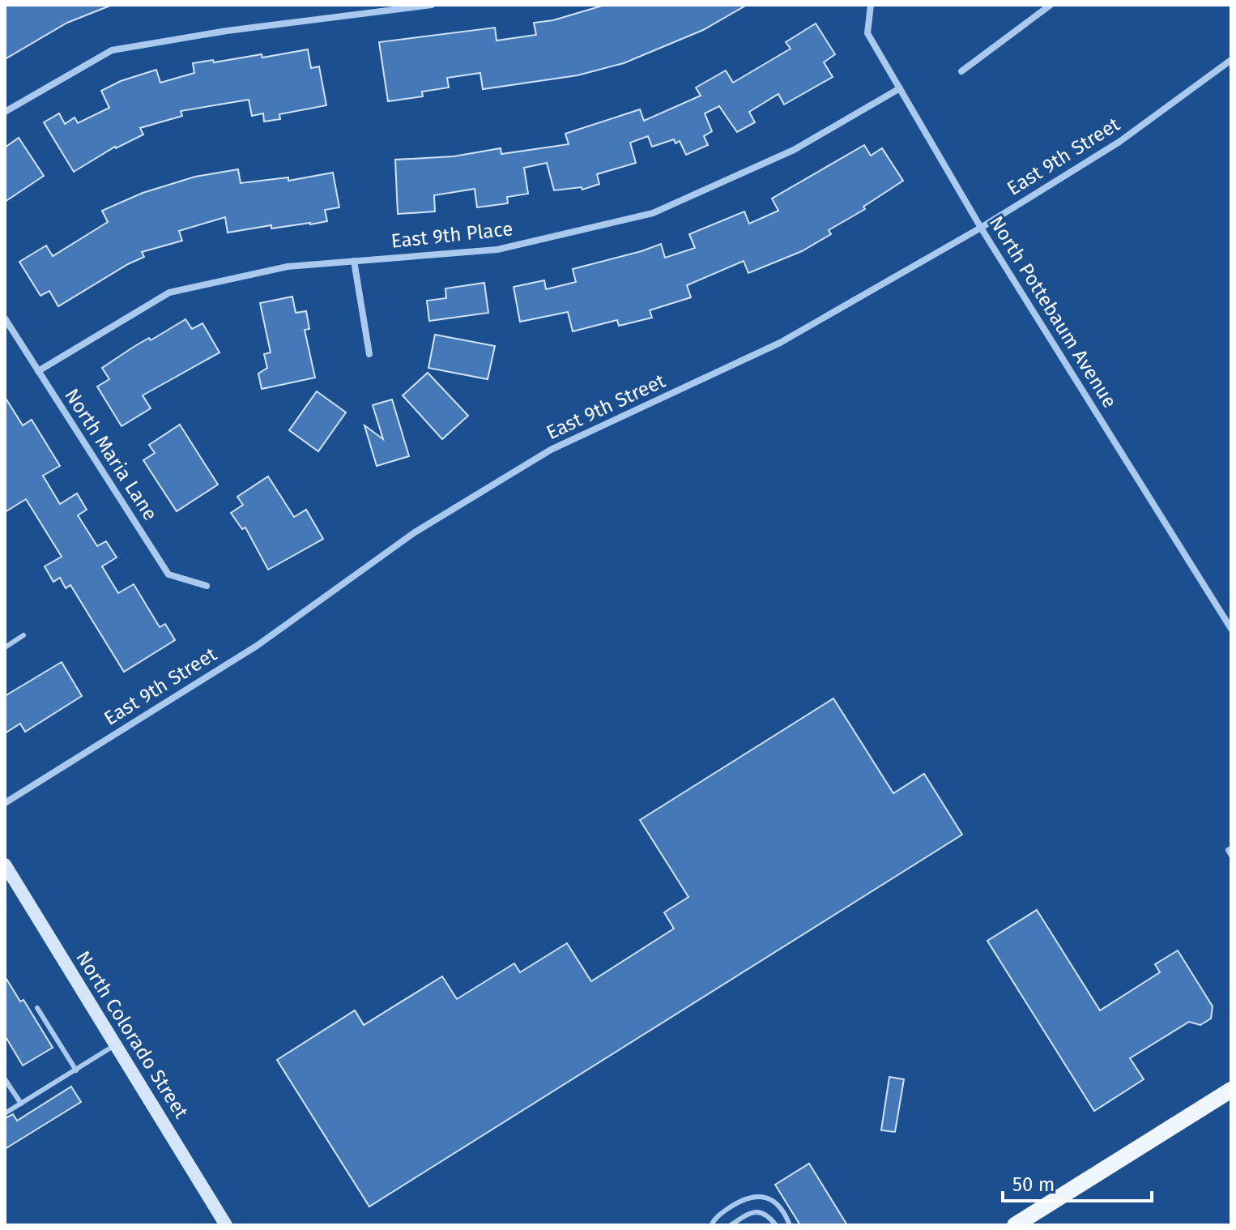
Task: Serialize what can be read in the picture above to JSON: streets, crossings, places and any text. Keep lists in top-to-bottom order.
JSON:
{
  "streets": {
    "street": [
      "East 9th Street",
      "East 9th Place",
      "North Pottebaum Avenue",
      "North Maria Lane",
      "North Colorado Street"
    ]
  },
  "crossings": [
    ["East 9th Street", "North Pottebaum Avenue"],
    ["East 9th Place", "North Pottebaum Avenue"],
    ["East 9th Place", "North Maria Lane"]
  ],
  "scale_bar": "50 m"
}
